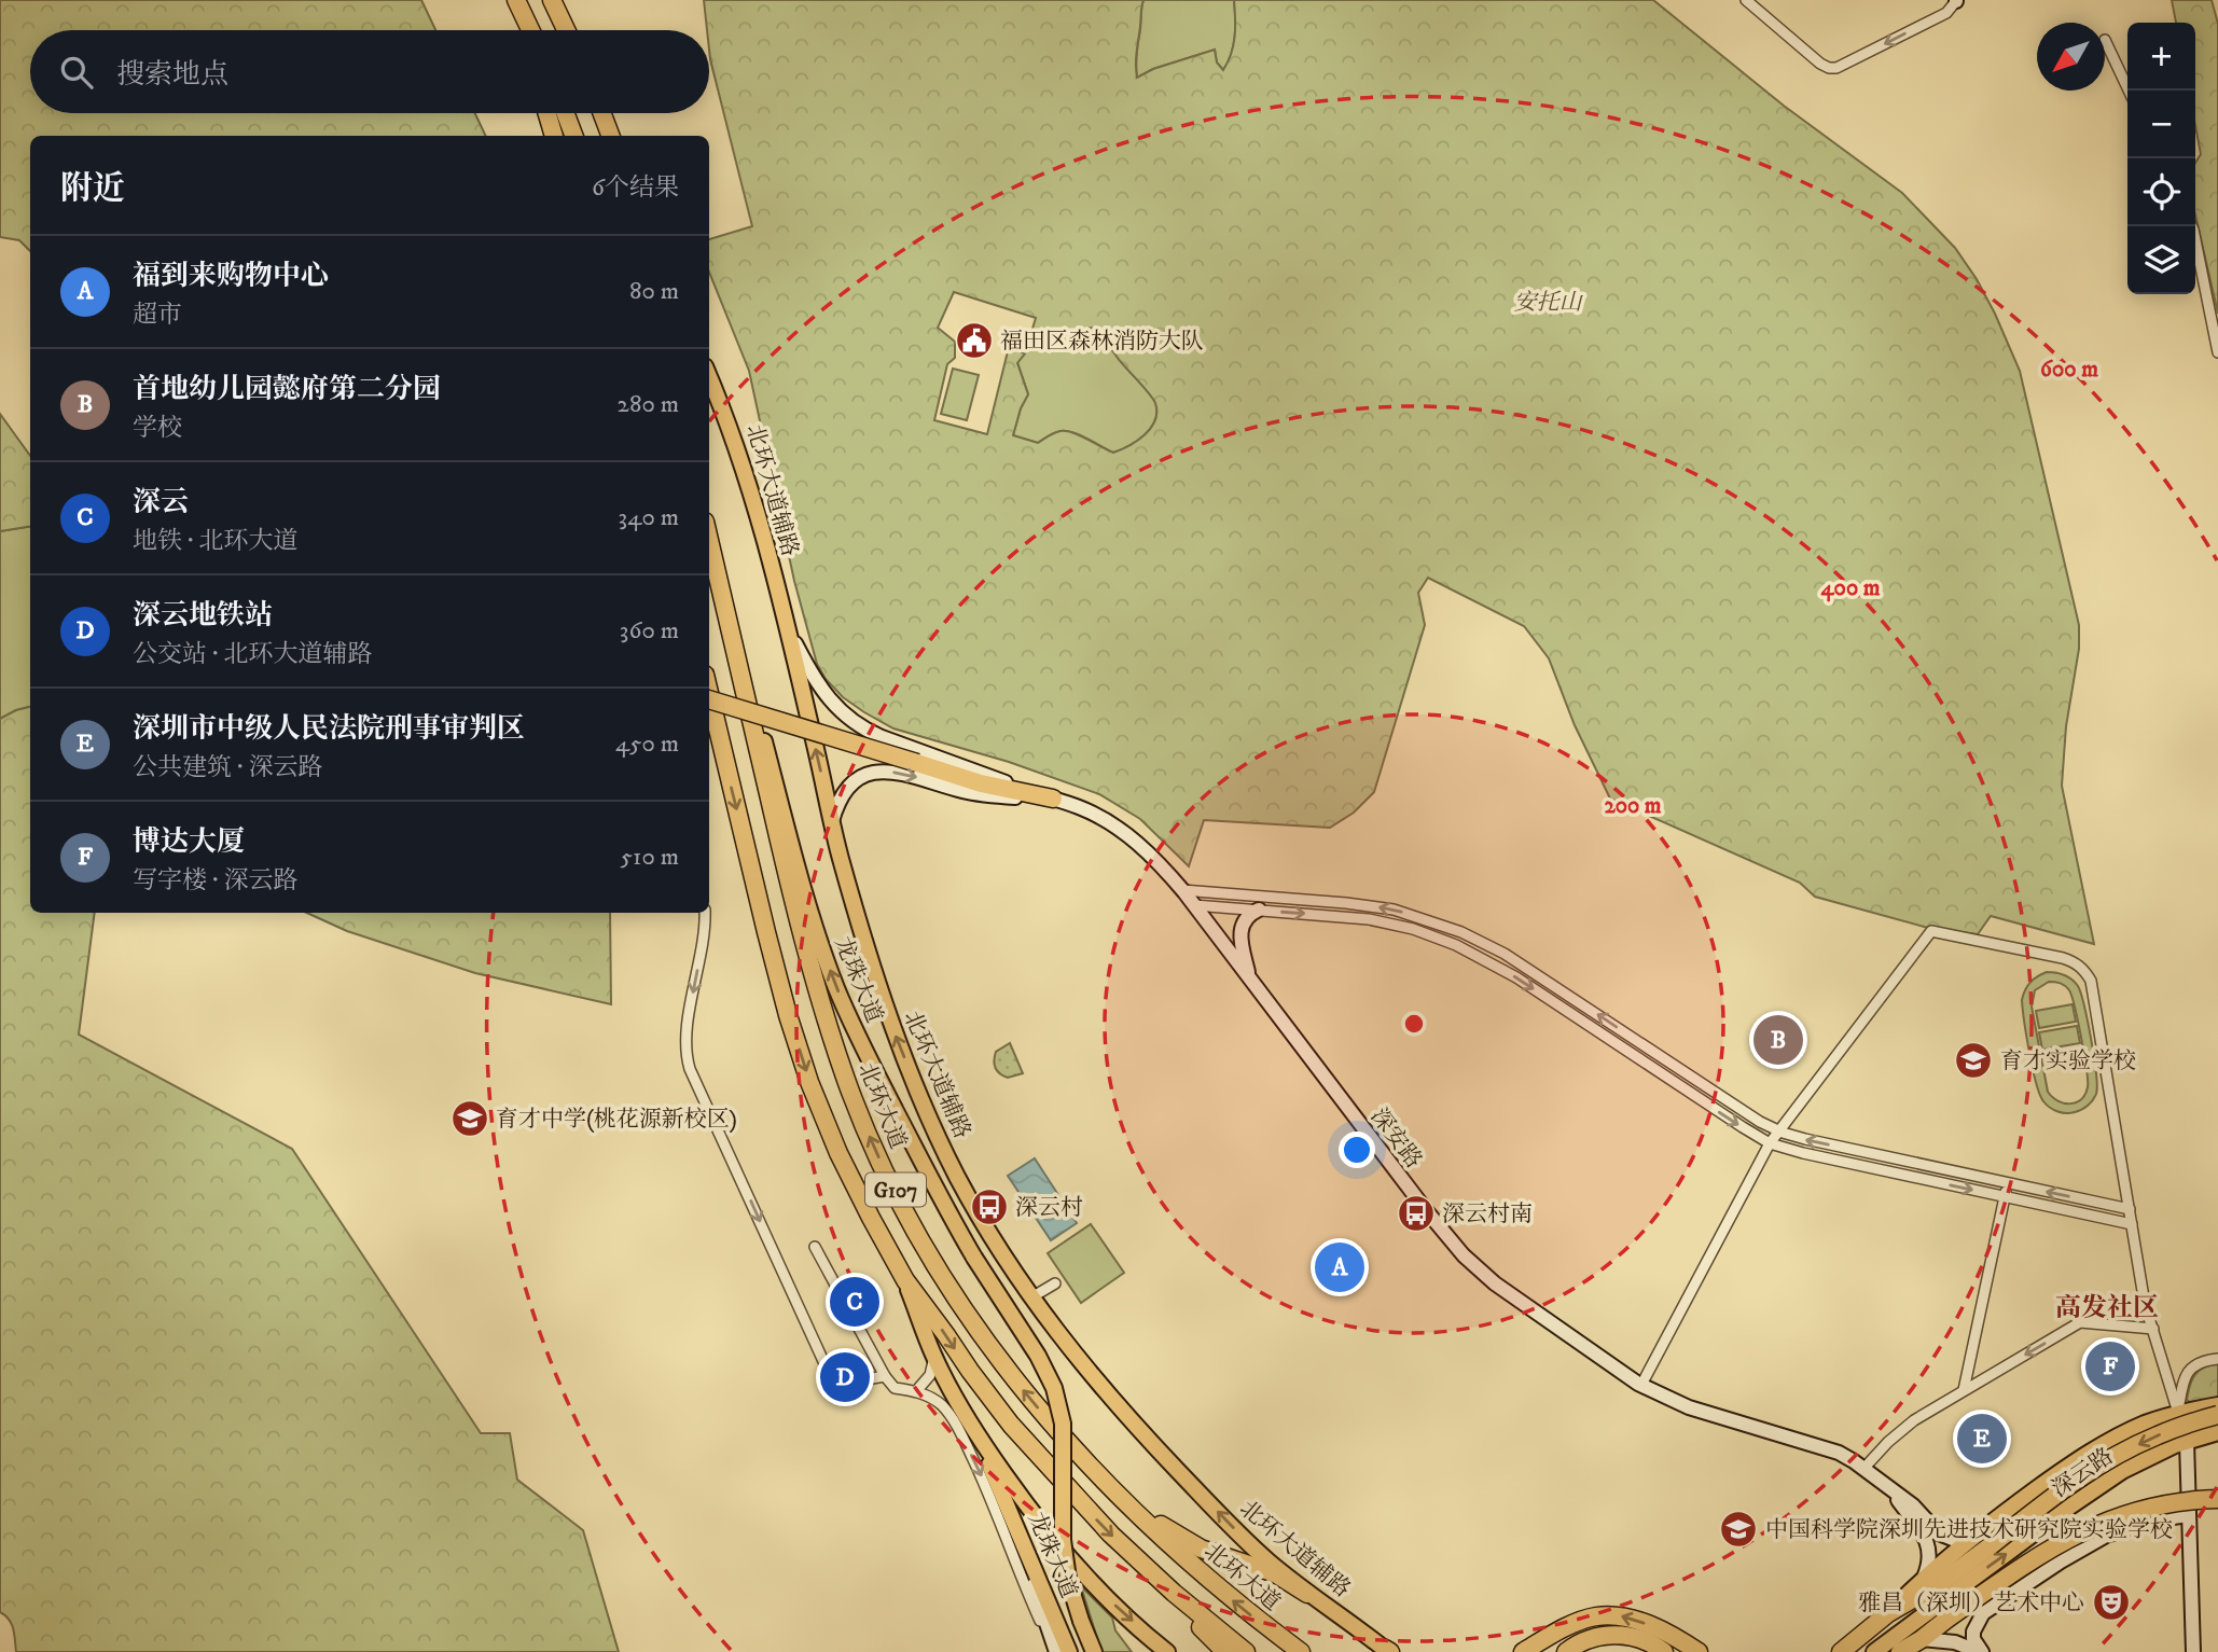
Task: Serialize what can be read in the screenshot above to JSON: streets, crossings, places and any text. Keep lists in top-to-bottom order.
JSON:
{
  "streets": {
    "highway": ["北环大道", "G107"],
    "main road": ["北环大道辅路", "龙珠大道", "深云路"],
    "street": ["深安路"]
  },
  "crossings": [
    ["北环大道辅路", "深安路"],
    ["龙珠大道", "北环大道"]
  ],
  "one_way": ["北环大道辅路"],
  "districts": ["高发社区"],
  "parks": ["安托山"],
  "places": {
    "public building": ["福田区森林消防大队"],
    "school or university": ["育才实验学校", "育才中学(桃花源新校区)", "中国科学院深圳先进技术研究院实验学校"],
    "bus stop": ["深云村", "深云村南"],
    "theatre": ["雅昌（深圳）艺术中心"]
  },
  "north": "bottom left",
  "page": {
    "map_buttons": ["+", "−"],
    "search": "搜索地点",
    "heading": ["附近", "6个结果"],
    "list": [
      {
        "mark": "A",
        "name": "福到来购物中心",
        "note": "超市",
        "value": "80 m"
      },
      {
        "mark": "B",
        "name": "首地幼儿园懿府第二分园",
        "note": "学校",
        "value": "280 m"
      },
      {
        "mark": "C",
        "name": "深云",
        "note": "地铁 · 北环大道",
        "value": "340 m"
      },
      {
        "mark": "D",
        "name": "深云地铁站",
        "note": "公交站 · 北环大道辅路",
        "value": "360 m"
      },
      {
        "mark": "E",
        "name": "深圳市中级人民法院刑事审判区",
        "note": "公共建筑 · 深云路",
        "value": "450 m"
      },
      {
        "mark": "F",
        "name": "博达大厦",
        "note": "写字楼 · 深云路",
        "value": "510 m"
      }
    ],
    "pins": [
      "B",
      "A",
      "C",
      "F",
      "D",
      "E"
    ]
  },
  "rings": ["600 m", "400 m", "200 m"]
}
